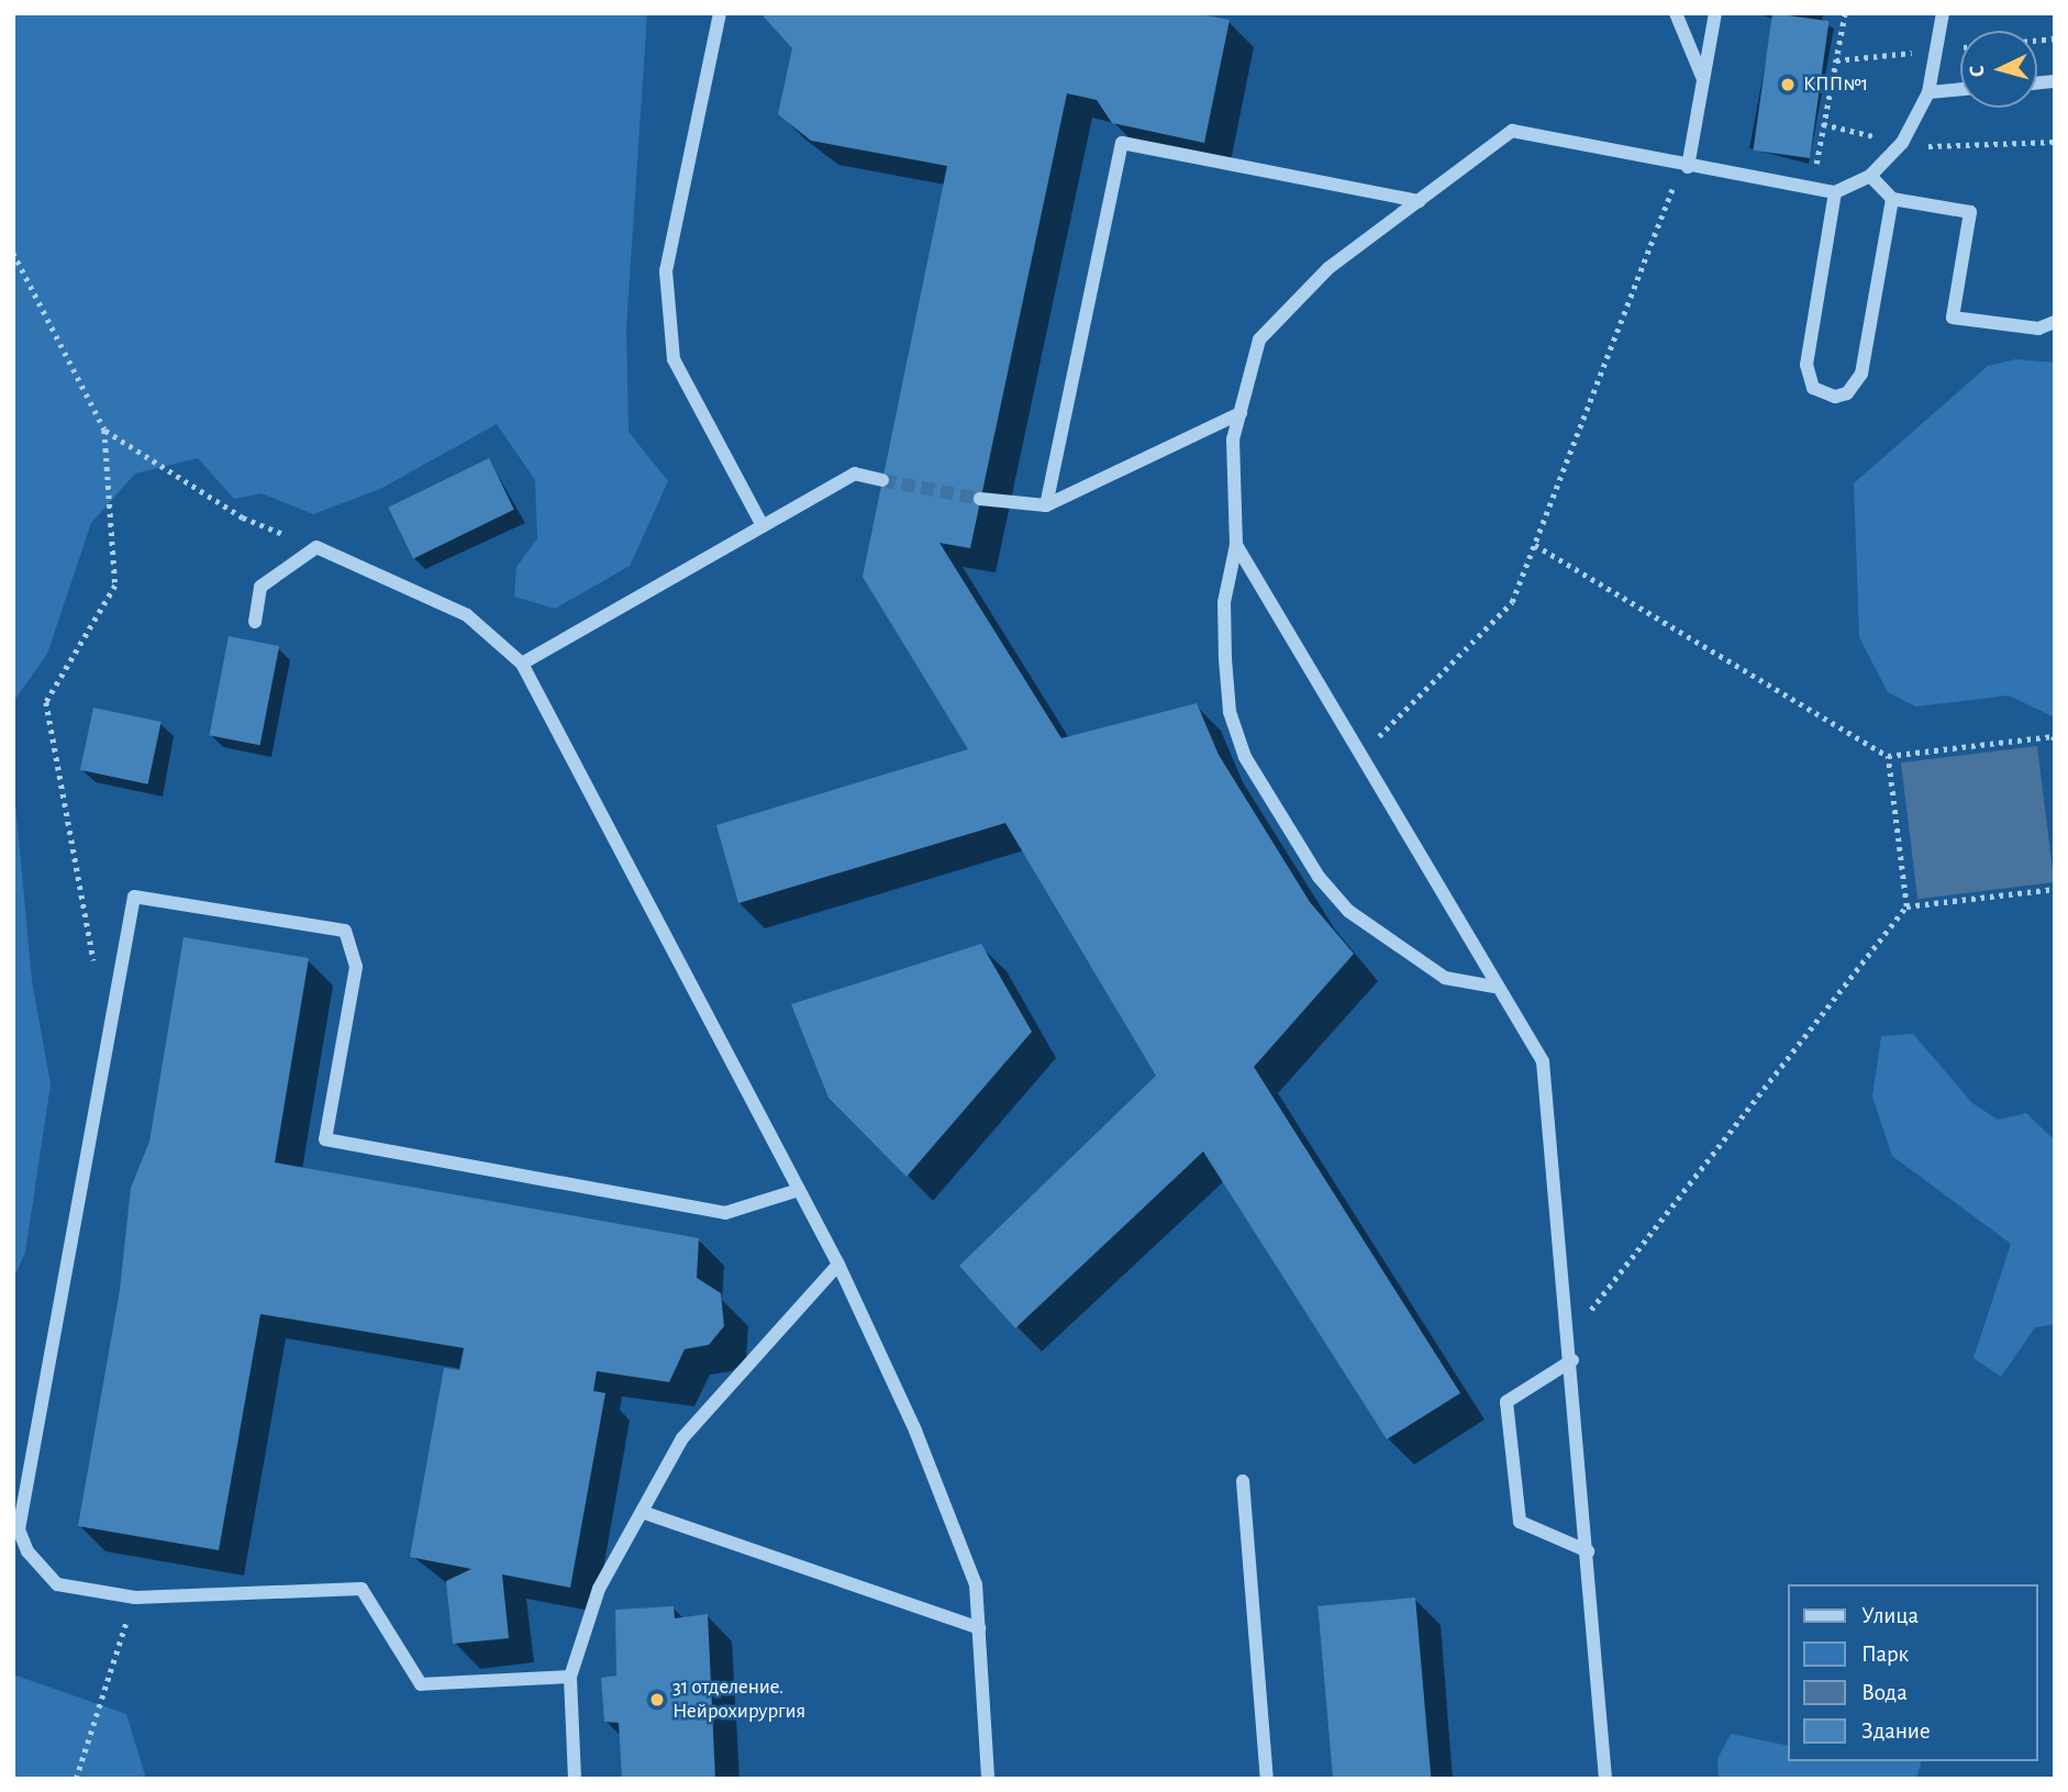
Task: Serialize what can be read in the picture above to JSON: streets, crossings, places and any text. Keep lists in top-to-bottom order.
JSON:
{
  "places": ["КПП№1", "31 отделение. Нейрохирургия"],
  "legend": [
    "Улица",
    "Парк",
    "Вода",
    "Здание"
  ],
  "north": "left"
}
